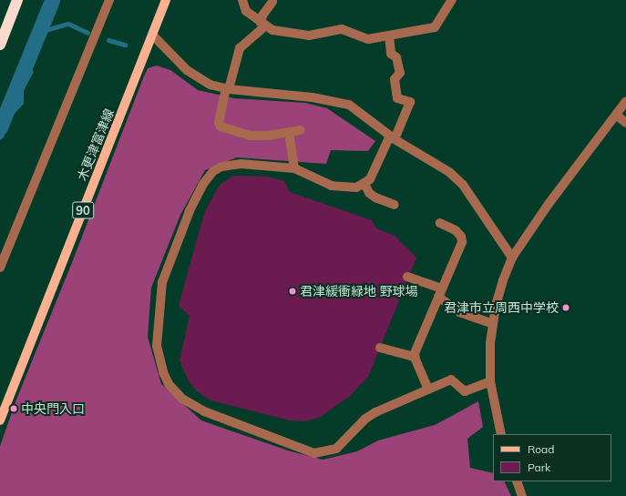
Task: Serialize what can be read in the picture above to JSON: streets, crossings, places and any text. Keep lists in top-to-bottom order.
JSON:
{
  "streets": {
    "main road": ["木更津富津線", "90"]
  },
  "places": ["君津緩衝緑地 野球場", "君津市立周西中学校", "中央門入口"],
  "legend": ["Road", "Park"]
}
